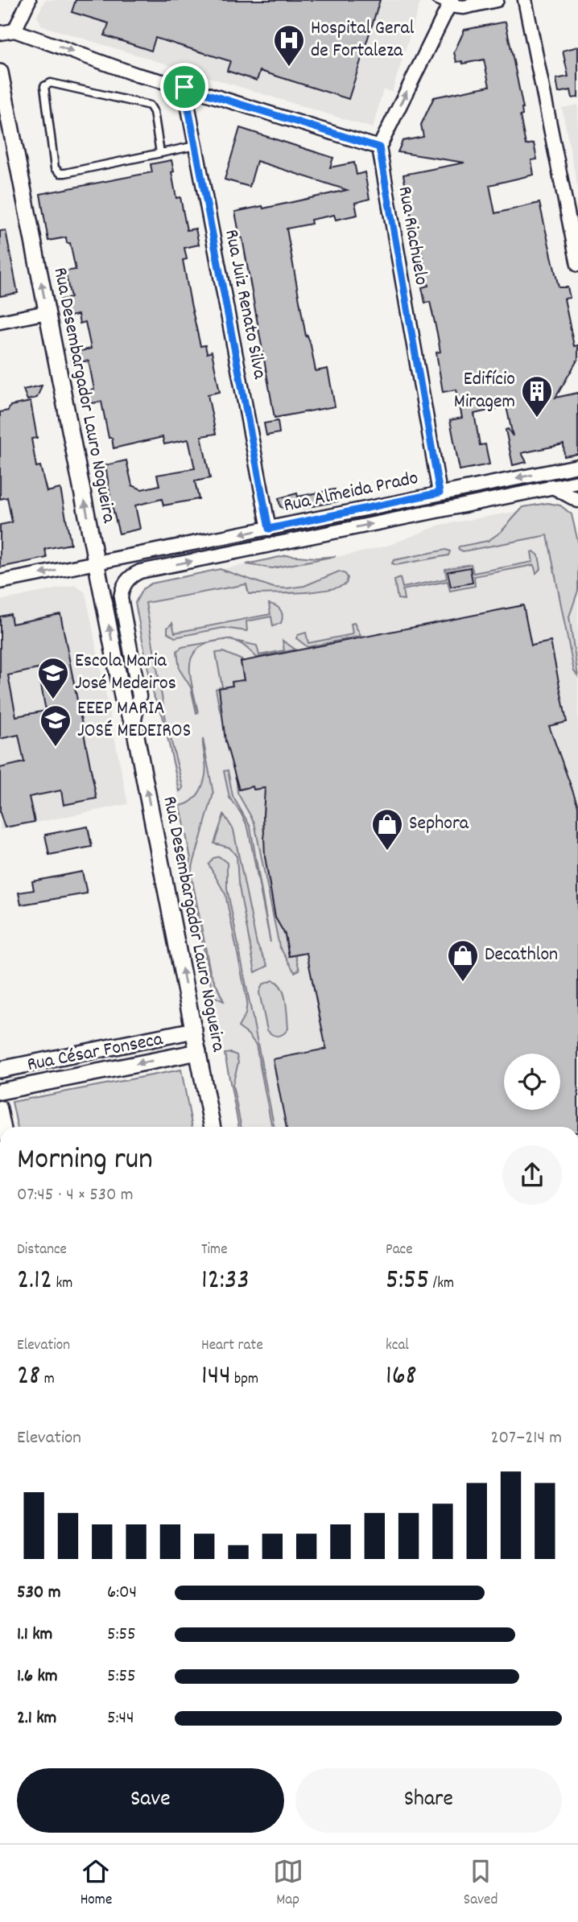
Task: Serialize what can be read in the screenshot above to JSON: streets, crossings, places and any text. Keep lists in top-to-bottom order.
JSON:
{
  "streets": {
    "street": [
      "Rua Riachuelo",
      "Rua Juiz Renato Silva",
      "Rua Desembargador Lauro Nogueira",
      "Rua Almeida Prado",
      "Rua César Fonseca"
    ]
  },
  "crossings": [
    ["Rua Riachuelo", "Rua Almeida Prado"],
    ["Rua Juiz Renato Silva", "Rua Almeida Prado"],
    ["Rua Desembargador Lauro Nogueira", "Rua Almeida Prado"],
    ["Rua Desembargador Lauro Nogueira", "Rua César Fonseca"]
  ],
  "one_way": ["Rua Desembargador Lauro Nogueira"],
  "places": {
    "hospital": ["Hospital Geral de Fortaleza"],
    "building": ["Edifício Miragem"],
    "school or university": ["Escola Maria José Medeiros", "EEEP MARIA JOSÉ MEDEIROS"],
    "shop": ["Sephora", "Decathlon"]
  },
  "page": {
    "heading": ["Morning run", "07:45 · 4 × 530 m"],
    "stats": [
      ["Distance", "2.12 km"],
      ["Time", "12:33"],
      ["Pace", "5:55 /km"],
      ["Elevation", "28 m"],
      ["Heart rate", "144 bpm"],
      ["kcal", "168"]
    ],
    "chart": ["Elevation", "207–214 m"],
    "list": [
      {
        "name": "530 m",
        "note": "6:04"
      },
      {
        "name": "1.1 km",
        "note": "5:55"
      },
      {
        "name": "1.6 km",
        "note": "5:55"
      },
      {
        "name": "2.1 km",
        "note": "5:44"
      }
    ],
    "buttons": ["Save", "Share"],
    "tabs": ["Home", "Map", "Saved"]
  }
}
